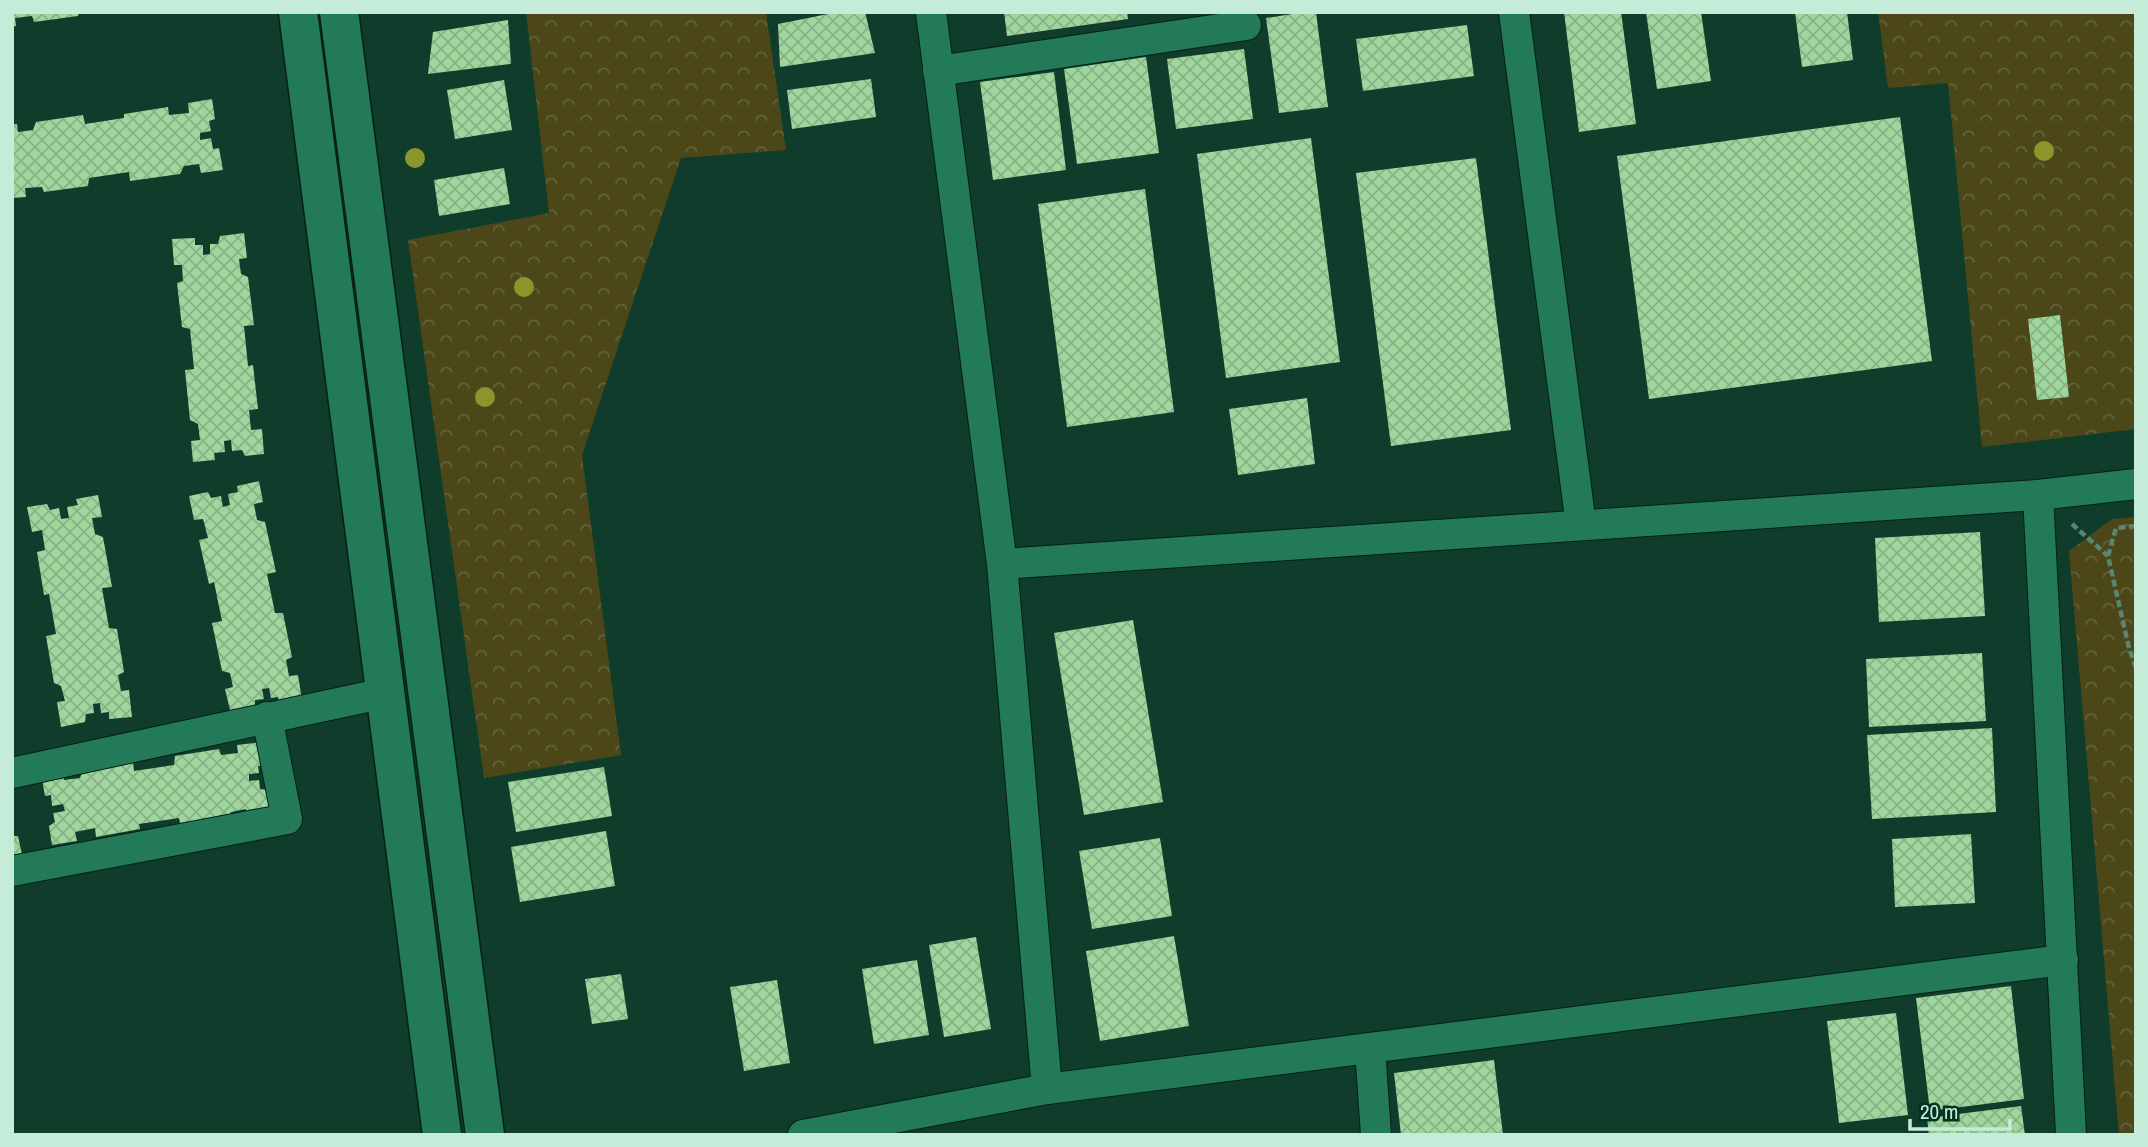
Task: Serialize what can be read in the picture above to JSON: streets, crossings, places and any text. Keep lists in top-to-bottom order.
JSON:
{
  "scale_bar": "20 m"
}
